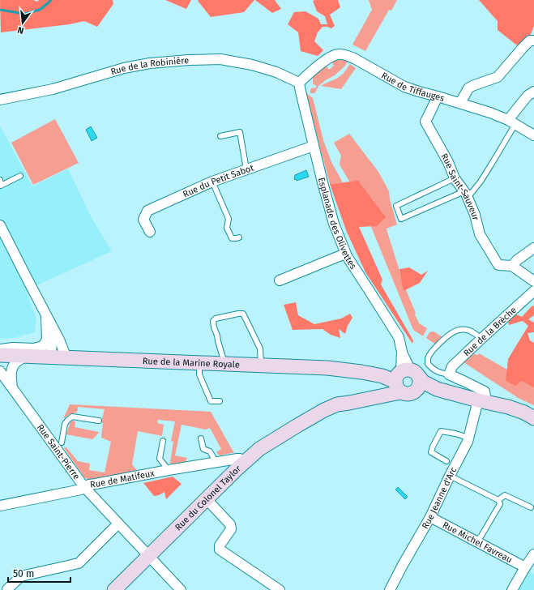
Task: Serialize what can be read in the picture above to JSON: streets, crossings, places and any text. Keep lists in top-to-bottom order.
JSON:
{
  "streets": {
    "main road": ["Rue de la Marine Royale", "Rue du Colonel Taylor"],
    "street": [
      "Rue de la Robinière",
      "Rue de Tiffauges",
      "Rue du Petit Sabot",
      "Rue Saint-Sauveur",
      "Esplanade des Olivettes",
      "Rue de la Brèche",
      "Rue Saint-Pierre",
      "Rue de Matifeux",
      "Rue Jeanne d'Arc",
      "Rue Michel Favreau"
    ]
  },
  "crossings": [
    ["Rue de la Robinière", "Rue de Tiffauges"],
    ["Rue de la Robinière", "Esplanade des Olivettes"],
    ["Rue de Tiffauges", "Rue Saint-Sauveur"],
    ["Rue de Tiffauges", "Esplanade des Olivettes"],
    ["Rue du Petit Sabot", "Esplanade des Olivettes"],
    ["Esplanade des Olivettes", "Rue de la Marine Royale"],
    ["Esplanade des Olivettes", "Rue du Colonel Taylor"],
    ["Rue de la Marine Royale", "Rue du Colonel Taylor"],
    ["Rue Saint-Pierre", "Rue de Matifeux"],
    ["Rue Saint-Pierre", "Rue du Colonel Taylor"],
    ["Rue de Matifeux", "Rue du Colonel Taylor"],
    ["Rue Jeanne d'Arc", "Rue Michel Favreau"]
  ],
  "scale_bar": "50 m",
  "north": "bottom"
}
